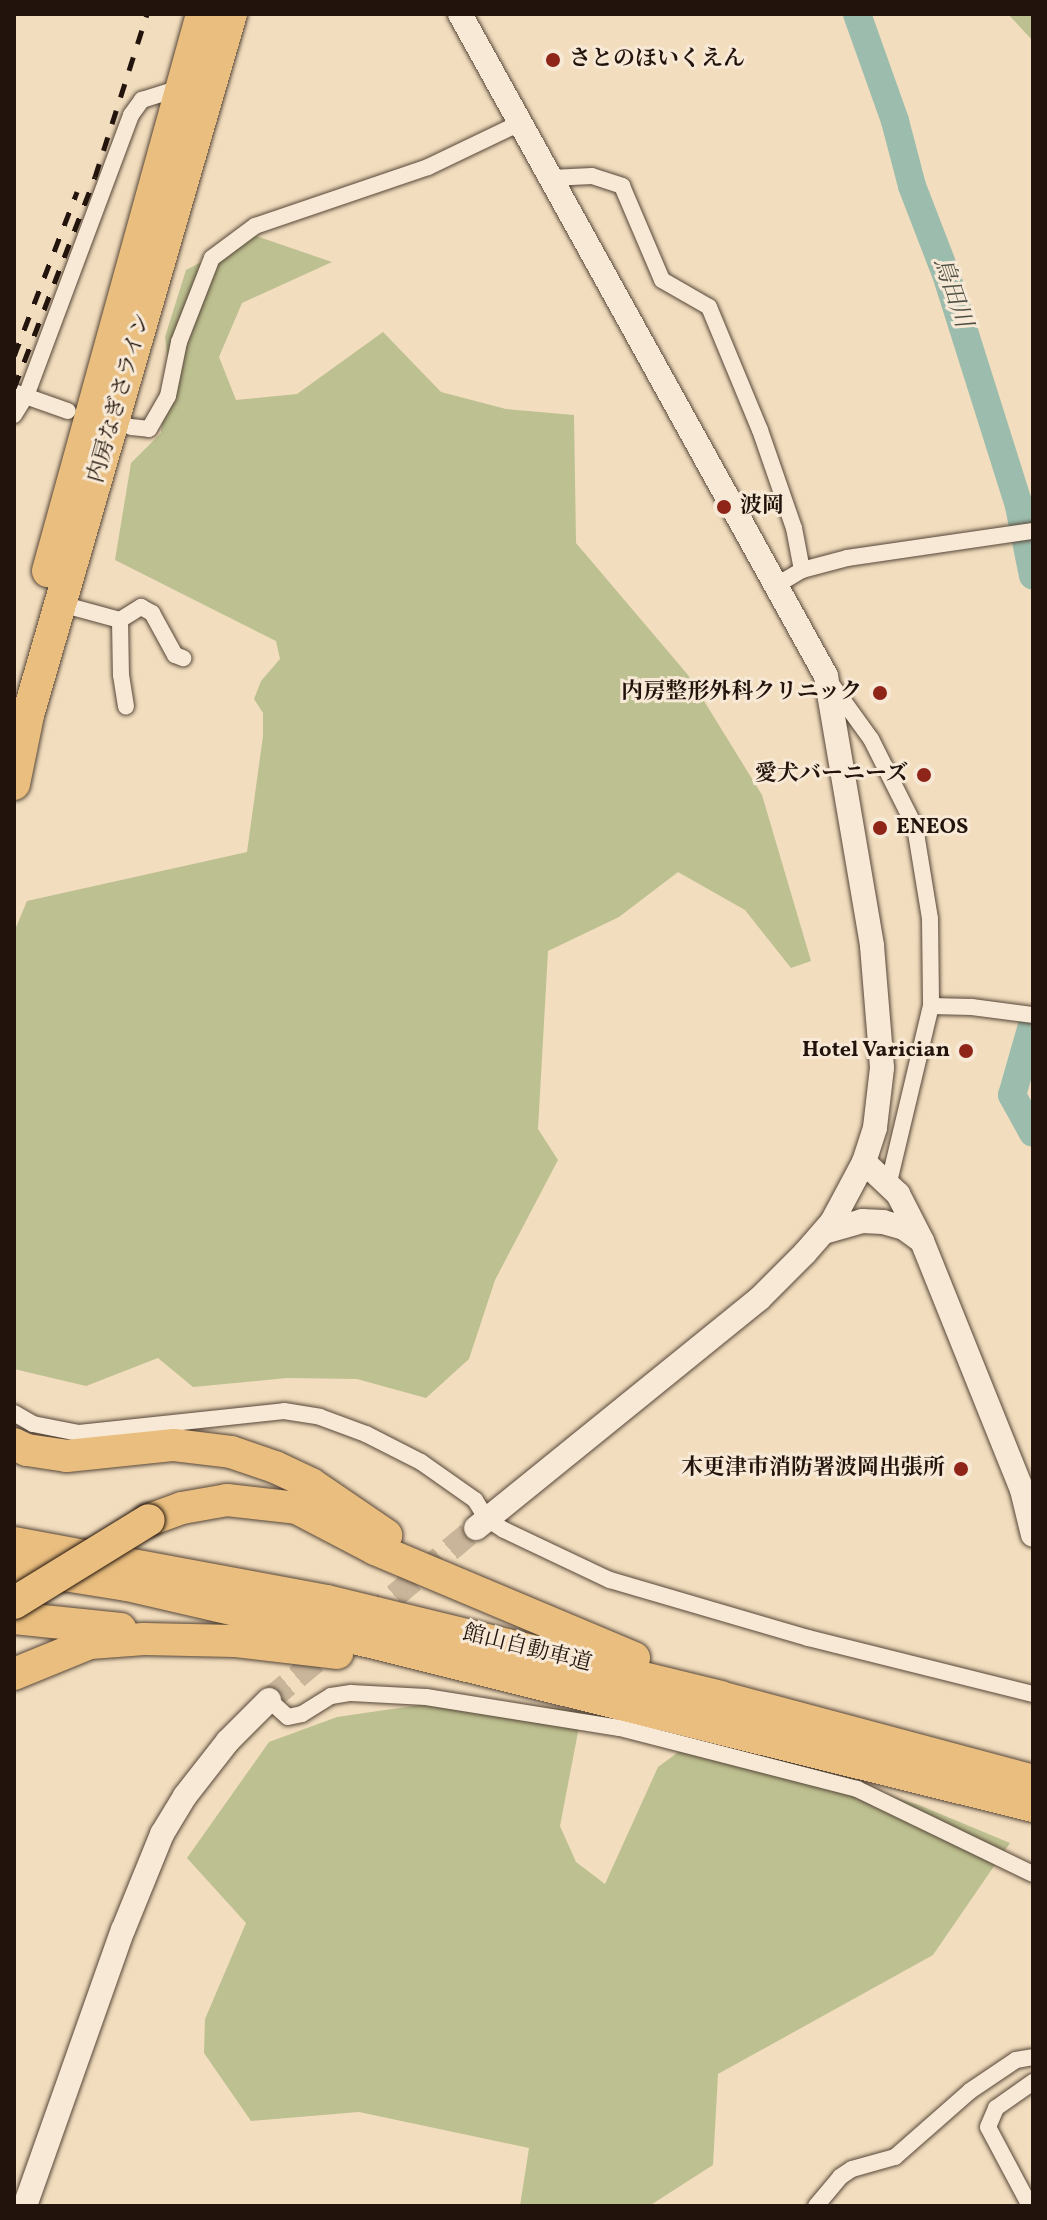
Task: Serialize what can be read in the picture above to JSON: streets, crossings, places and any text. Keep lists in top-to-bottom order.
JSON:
{
  "streets": {
    "highway": ["内房なぎさライン", "館山自動車道"]
  },
  "water": ["鳥田川"],
  "places": [
    "さとのほいくえん",
    "波岡",
    "内房整形外科クリニック",
    "愛犬バーニーズ",
    "ENEOS",
    "Hotel Varician",
    "木更津市消防署波岡出張所"
  ]
}
